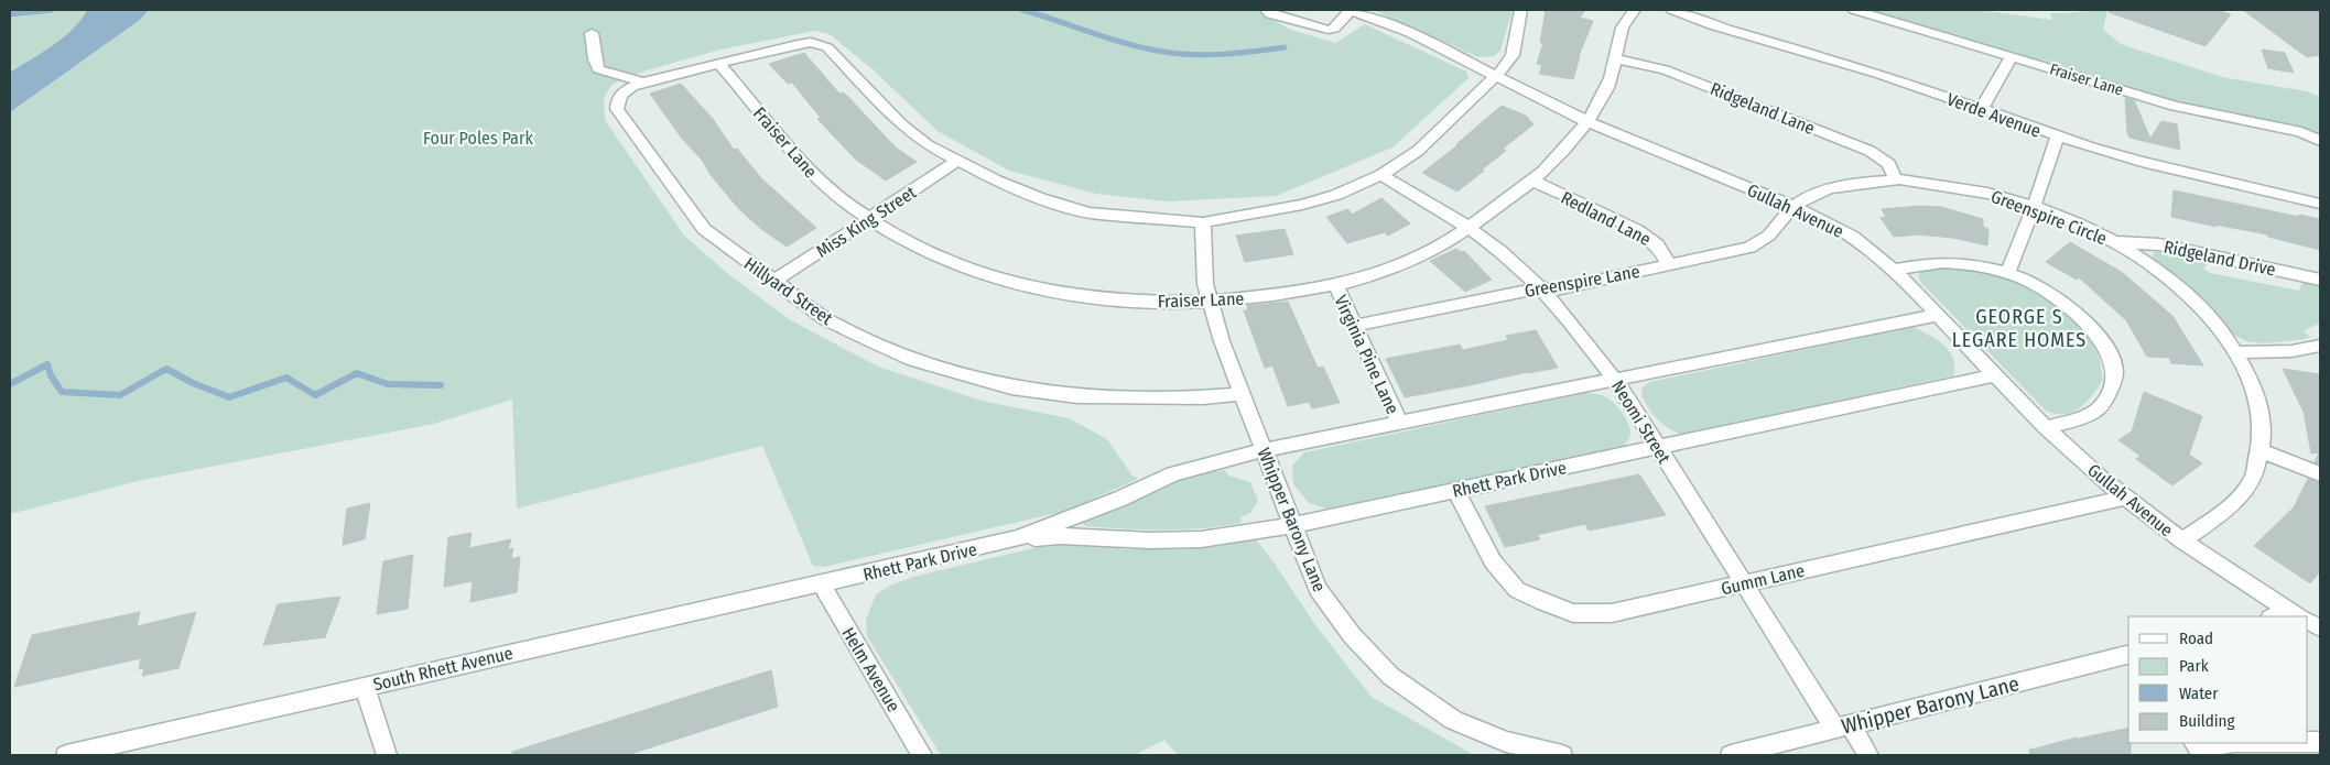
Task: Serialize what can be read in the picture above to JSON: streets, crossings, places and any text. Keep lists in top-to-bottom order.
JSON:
{
  "streets": {
    "street": [
      "Fraiser Lane",
      "Ridgeland Lane",
      "Verde Avenue",
      "Gullah Avenue",
      "Greenspire Circle",
      "Redland Lane",
      "Miss King Street",
      "Ridgeland Drive",
      "Greenspire Lane",
      "Hillyard Street",
      "Virginia Pine Lane",
      "Neomi Street",
      "Rhett Park Drive",
      "Whipper Barony Lane",
      "Gumm Lane",
      "South Rhett Avenue",
      "Helm Avenue"
    ]
  },
  "crossings": [
    ["Fraiser Lane", "Ridgeland Lane"],
    ["Fraiser Lane", "Gullah Avenue"],
    ["Fraiser Lane", "Redland Lane"],
    ["Fraiser Lane", "Miss King Street"],
    ["Fraiser Lane", "Hillyard Street"],
    ["Fraiser Lane", "Virginia Pine Lane"],
    ["Fraiser Lane", "Neomi Street"],
    ["Fraiser Lane", "Whipper Barony Lane"],
    ["Ridgeland Lane", "Greenspire Circle"],
    ["Gullah Avenue", "Greenspire Circle"],
    ["Gullah Avenue", "Greenspire Lane"],
    ["Gullah Avenue", "Rhett Park Drive"],
    ["Gullah Avenue", "Gumm Lane"],
    ["Greenspire Circle", "Ridgeland Drive"],
    ["Greenspire Circle", "Greenspire Lane"],
    ["Redland Lane", "Greenspire Lane"],
    ["Miss King Street", "Hillyard Street"],
    ["Greenspire Lane", "Virginia Pine Lane"],
    ["Greenspire Lane", "Neomi Street"],
    ["Hillyard Street", "Whipper Barony Lane"],
    ["Virginia Pine Lane", "Rhett Park Drive"],
    ["Neomi Street", "Rhett Park Drive"],
    ["Neomi Street", "Whipper Barony Lane"],
    ["Neomi Street", "Gumm Lane"],
    ["Rhett Park Drive", "Whipper Barony Lane"],
    ["Rhett Park Drive", "Gumm Lane"],
    ["Rhett Park Drive", "South Rhett Avenue"],
    ["Rhett Park Drive", "Helm Avenue"],
    ["South Rhett Avenue", "Helm Avenue"]
  ],
  "districts": ["GEORGE S LEGARE HOMES"],
  "parks": ["Four Poles Park"],
  "legend": [
    "Road",
    "Park",
    "Water",
    "Building"
  ]
}
